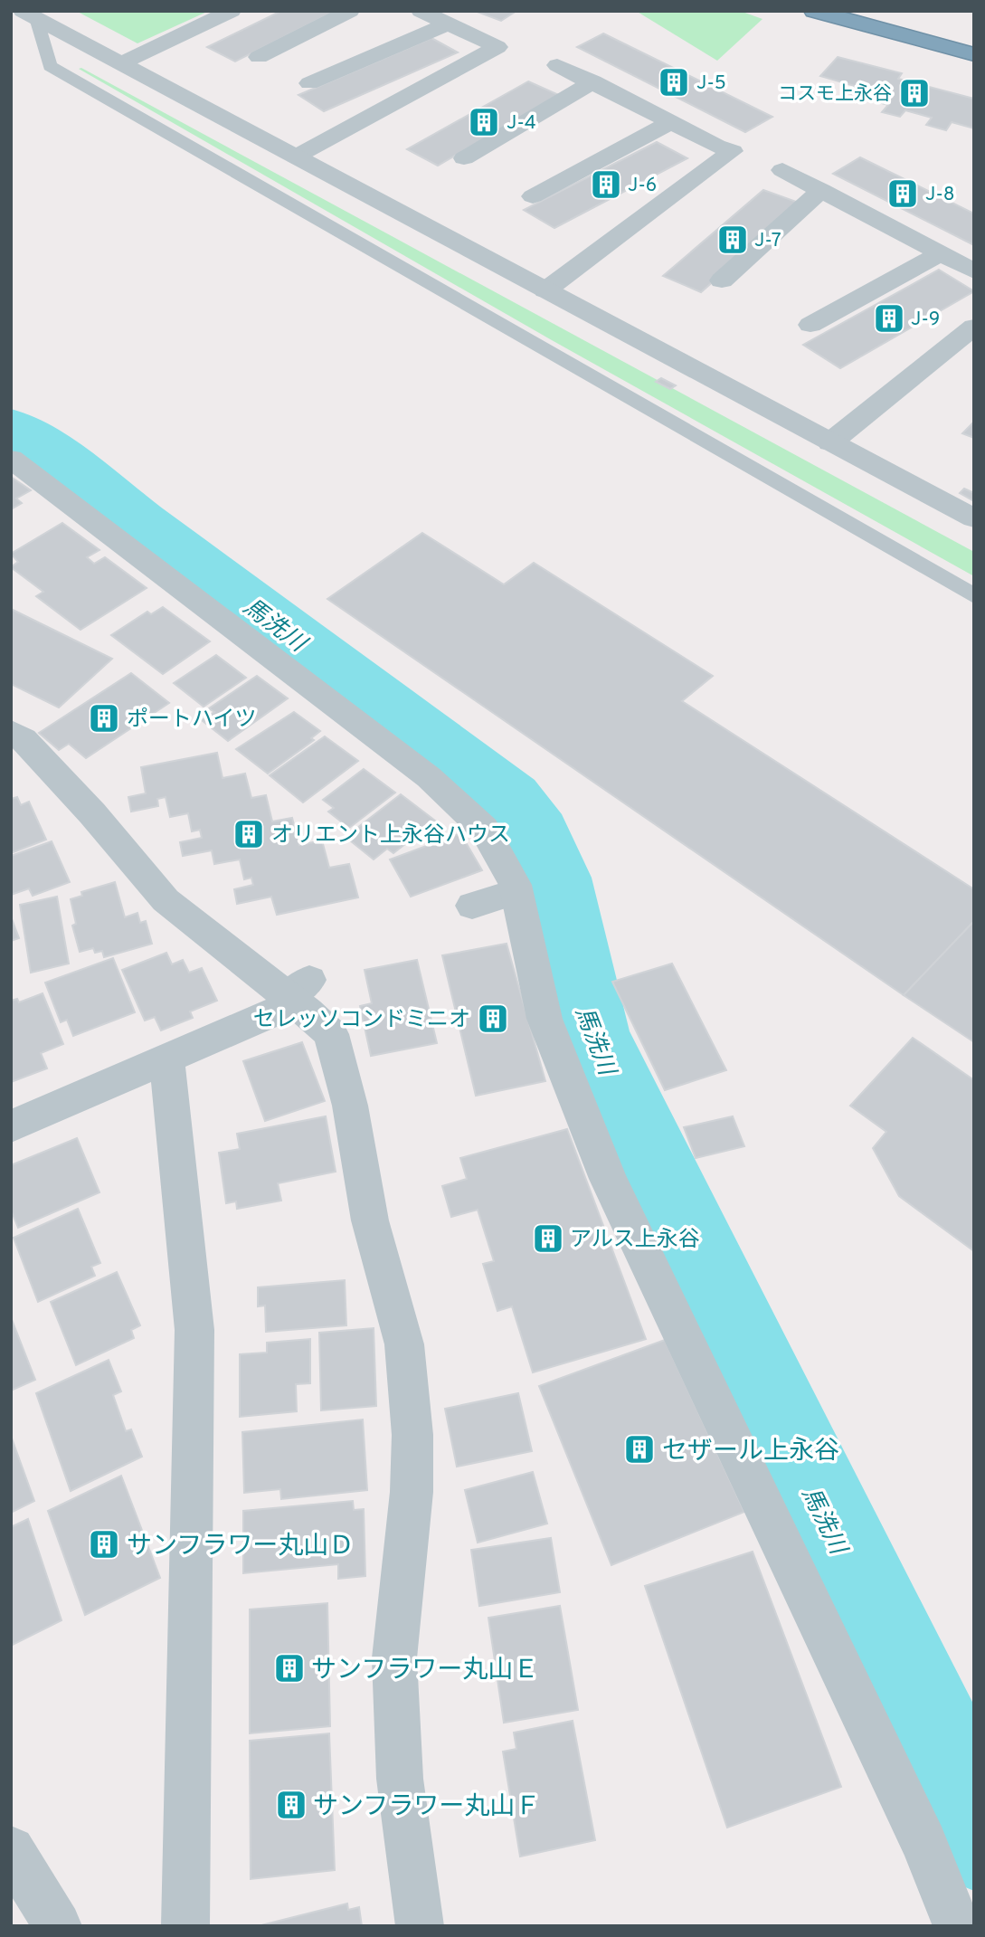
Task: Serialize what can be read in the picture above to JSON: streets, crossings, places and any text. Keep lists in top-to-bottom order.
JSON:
{
  "water": ["馬洗川"],
  "places": {
    "building": [
      "J-5",
      "コスモ上永谷",
      "J-4",
      "J-6",
      "J-8",
      "J-7",
      "J-9",
      "ポートハイツ",
      "オリエント上永谷ハウス",
      "セレッソコンドミニオ",
      "アルス上永谷",
      "セザール上永谷",
      "サンフラワー丸山Ｄ",
      "サンフラワー丸山Ｅ",
      "サンフラワー丸山Ｆ"
    ]
  }
}
